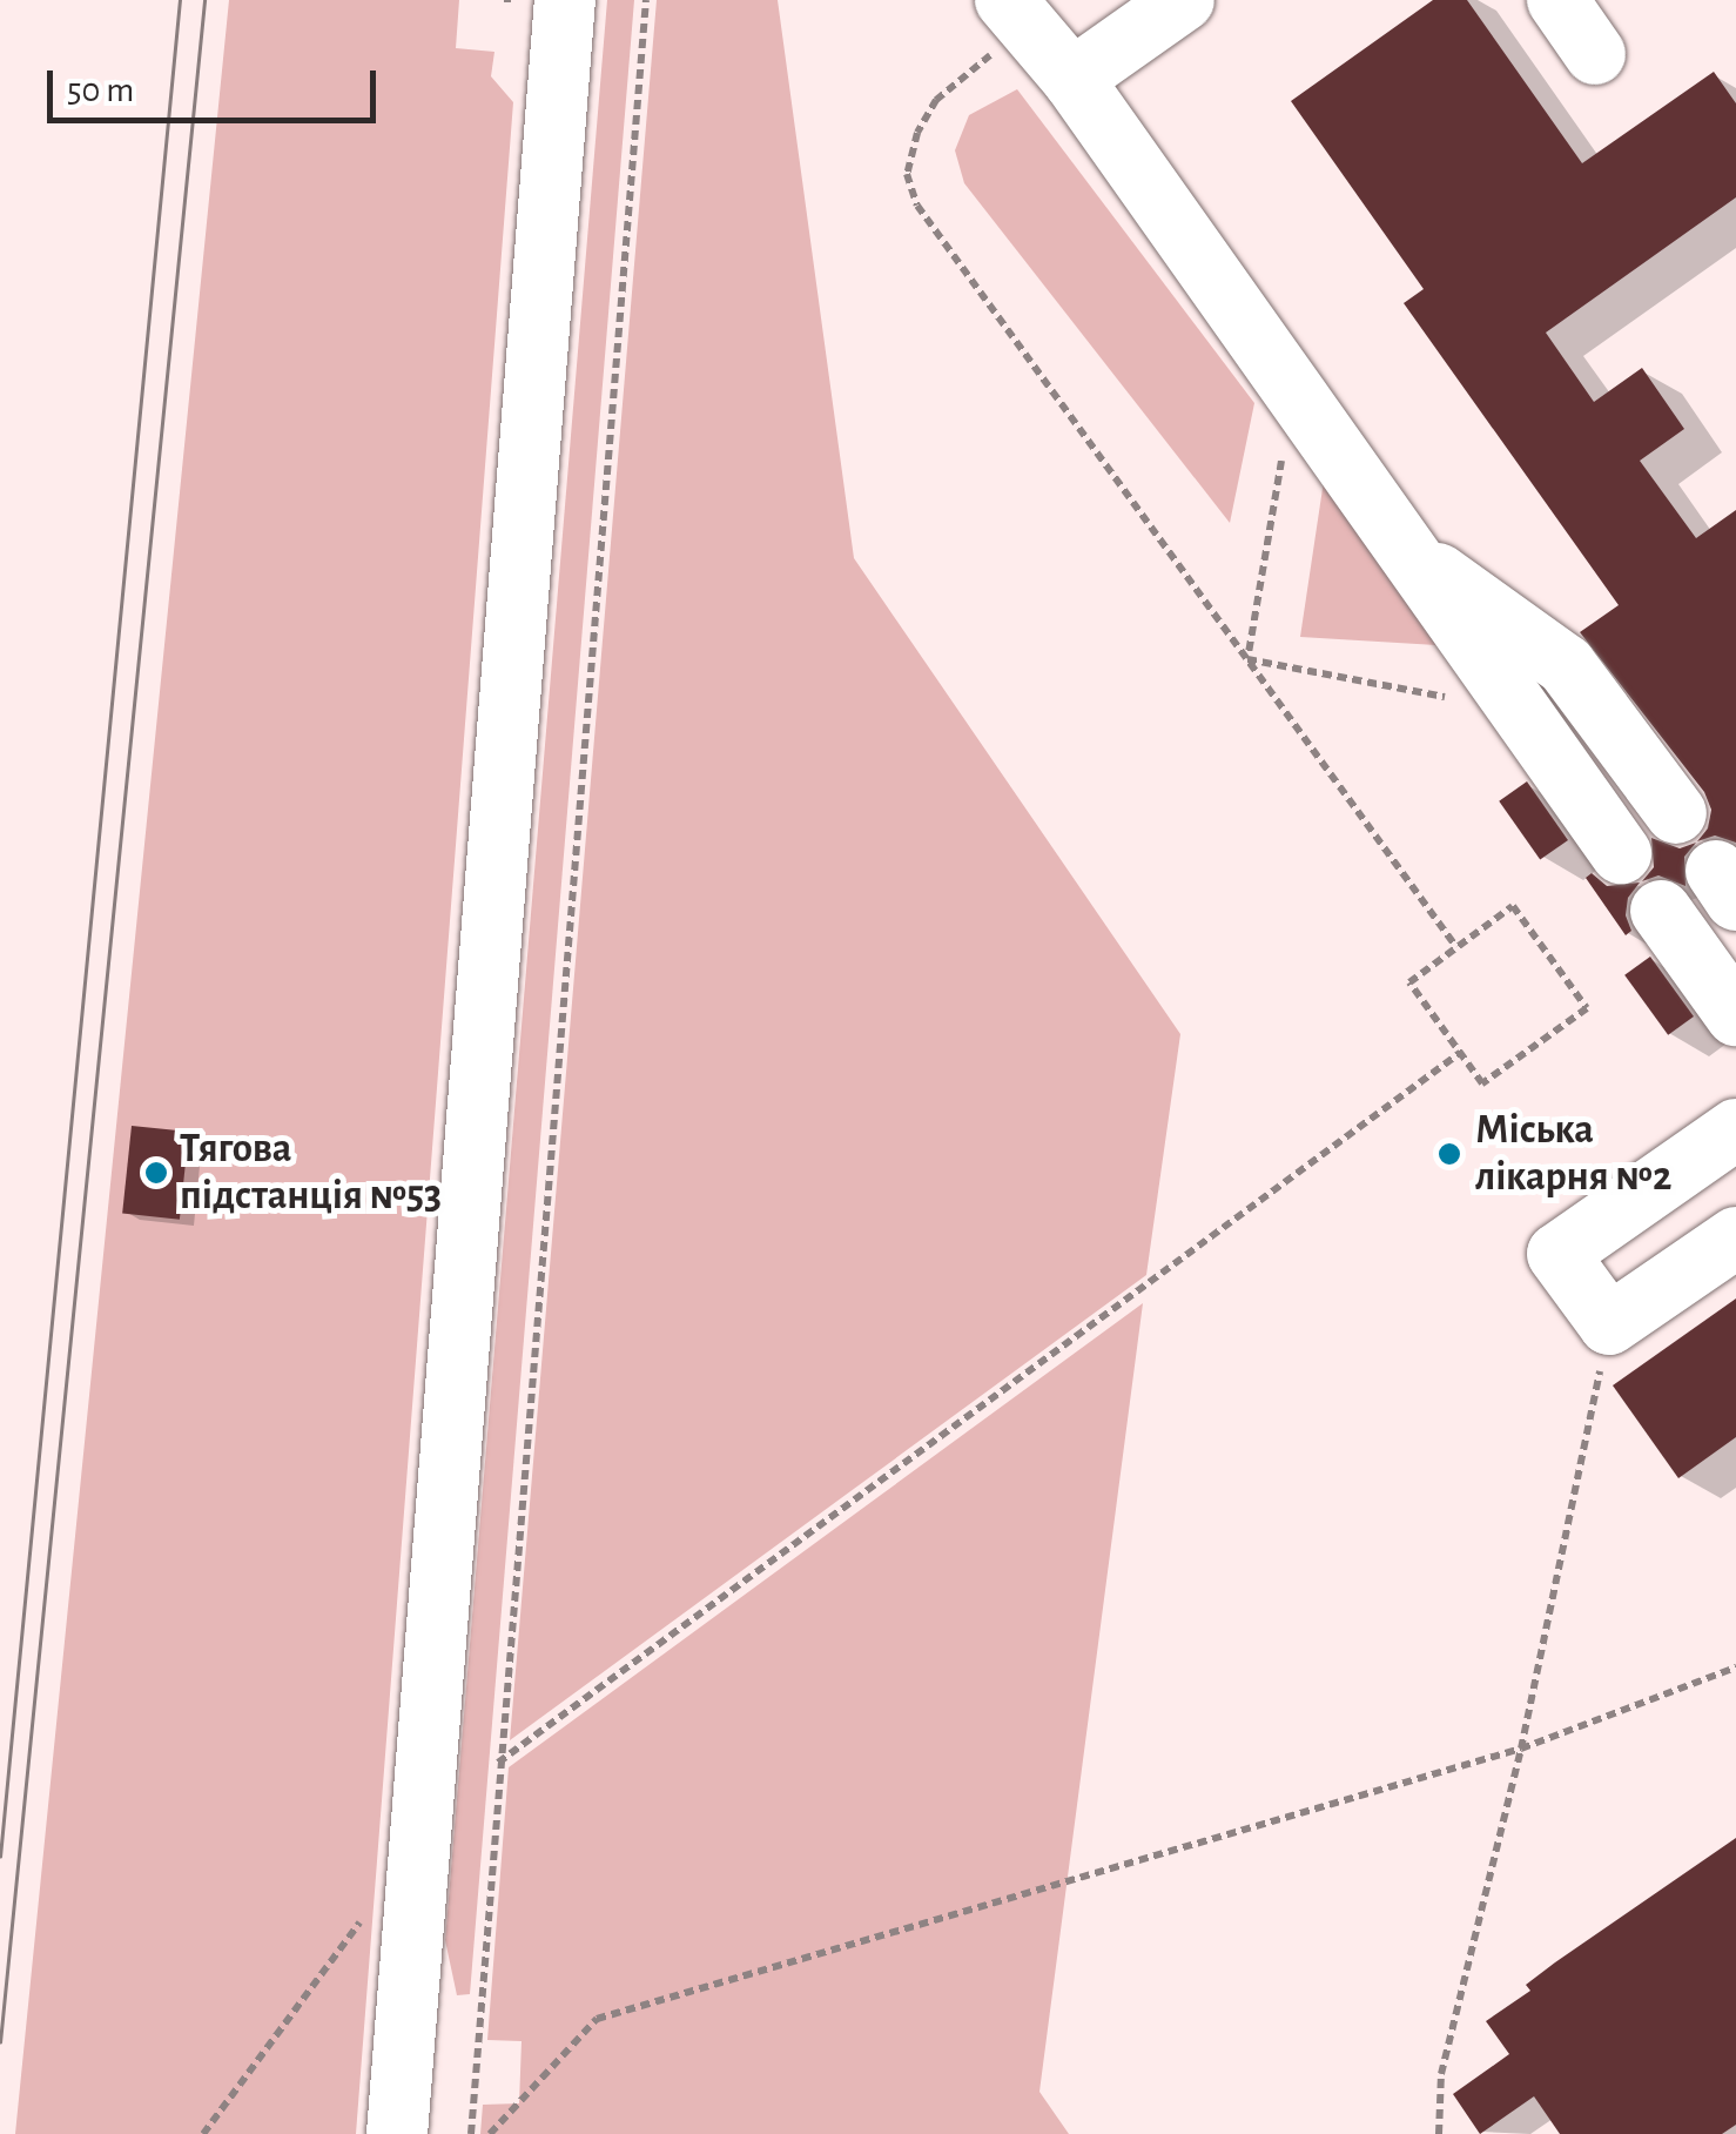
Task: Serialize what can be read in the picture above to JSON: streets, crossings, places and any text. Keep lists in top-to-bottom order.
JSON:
{
  "places": ["Міська лікарня №2", "Тягова підстанція №53"],
  "scale_bar": "50 m"
}
